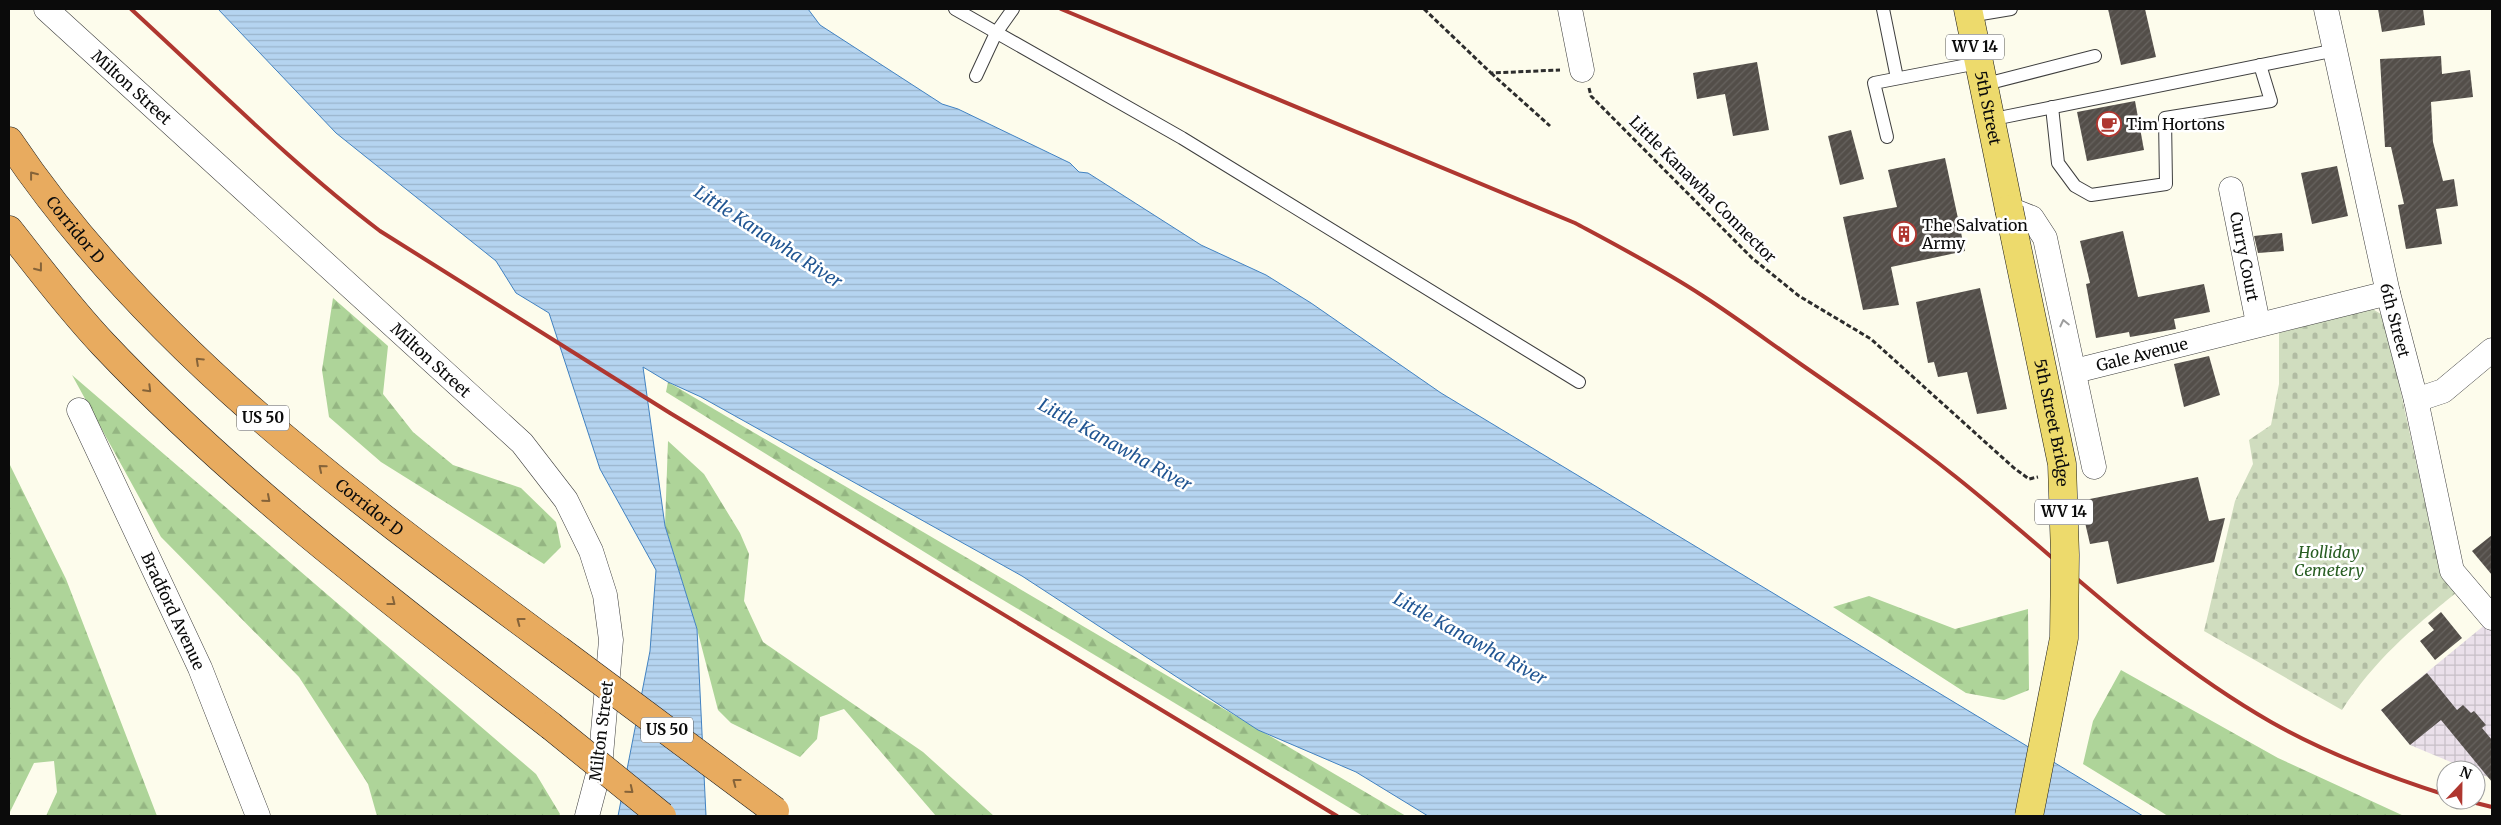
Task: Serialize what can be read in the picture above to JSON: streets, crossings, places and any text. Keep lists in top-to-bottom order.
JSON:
{
  "streets": {
    "highway": ["Corridor D", "US 50"],
    "main road": ["WV 14", "5th Street", "5th Street Bridge"],
    "street": [
      "Milton Street",
      "Curry Court",
      "6th Street",
      "Gale Avenue",
      "Bradford Avenue"
    ],
    "path": ["Little Kanawha Connector"]
  },
  "crossings": [
    ["5th Street", "Gale Avenue"],
    ["5th Street", "5th Street Bridge"],
    ["Curry Court", "Gale Avenue"],
    ["6th Street", "Gale Avenue"],
    ["Gale Avenue", "5th Street Bridge"]
  ],
  "water": ["Little Kanawha River"],
  "parks": ["Holliday Cemetery"],
  "places": {
    "cafe": ["Tim Hortons"],
    "building": ["The Salvation Army"]
  },
  "north": "top"
}
